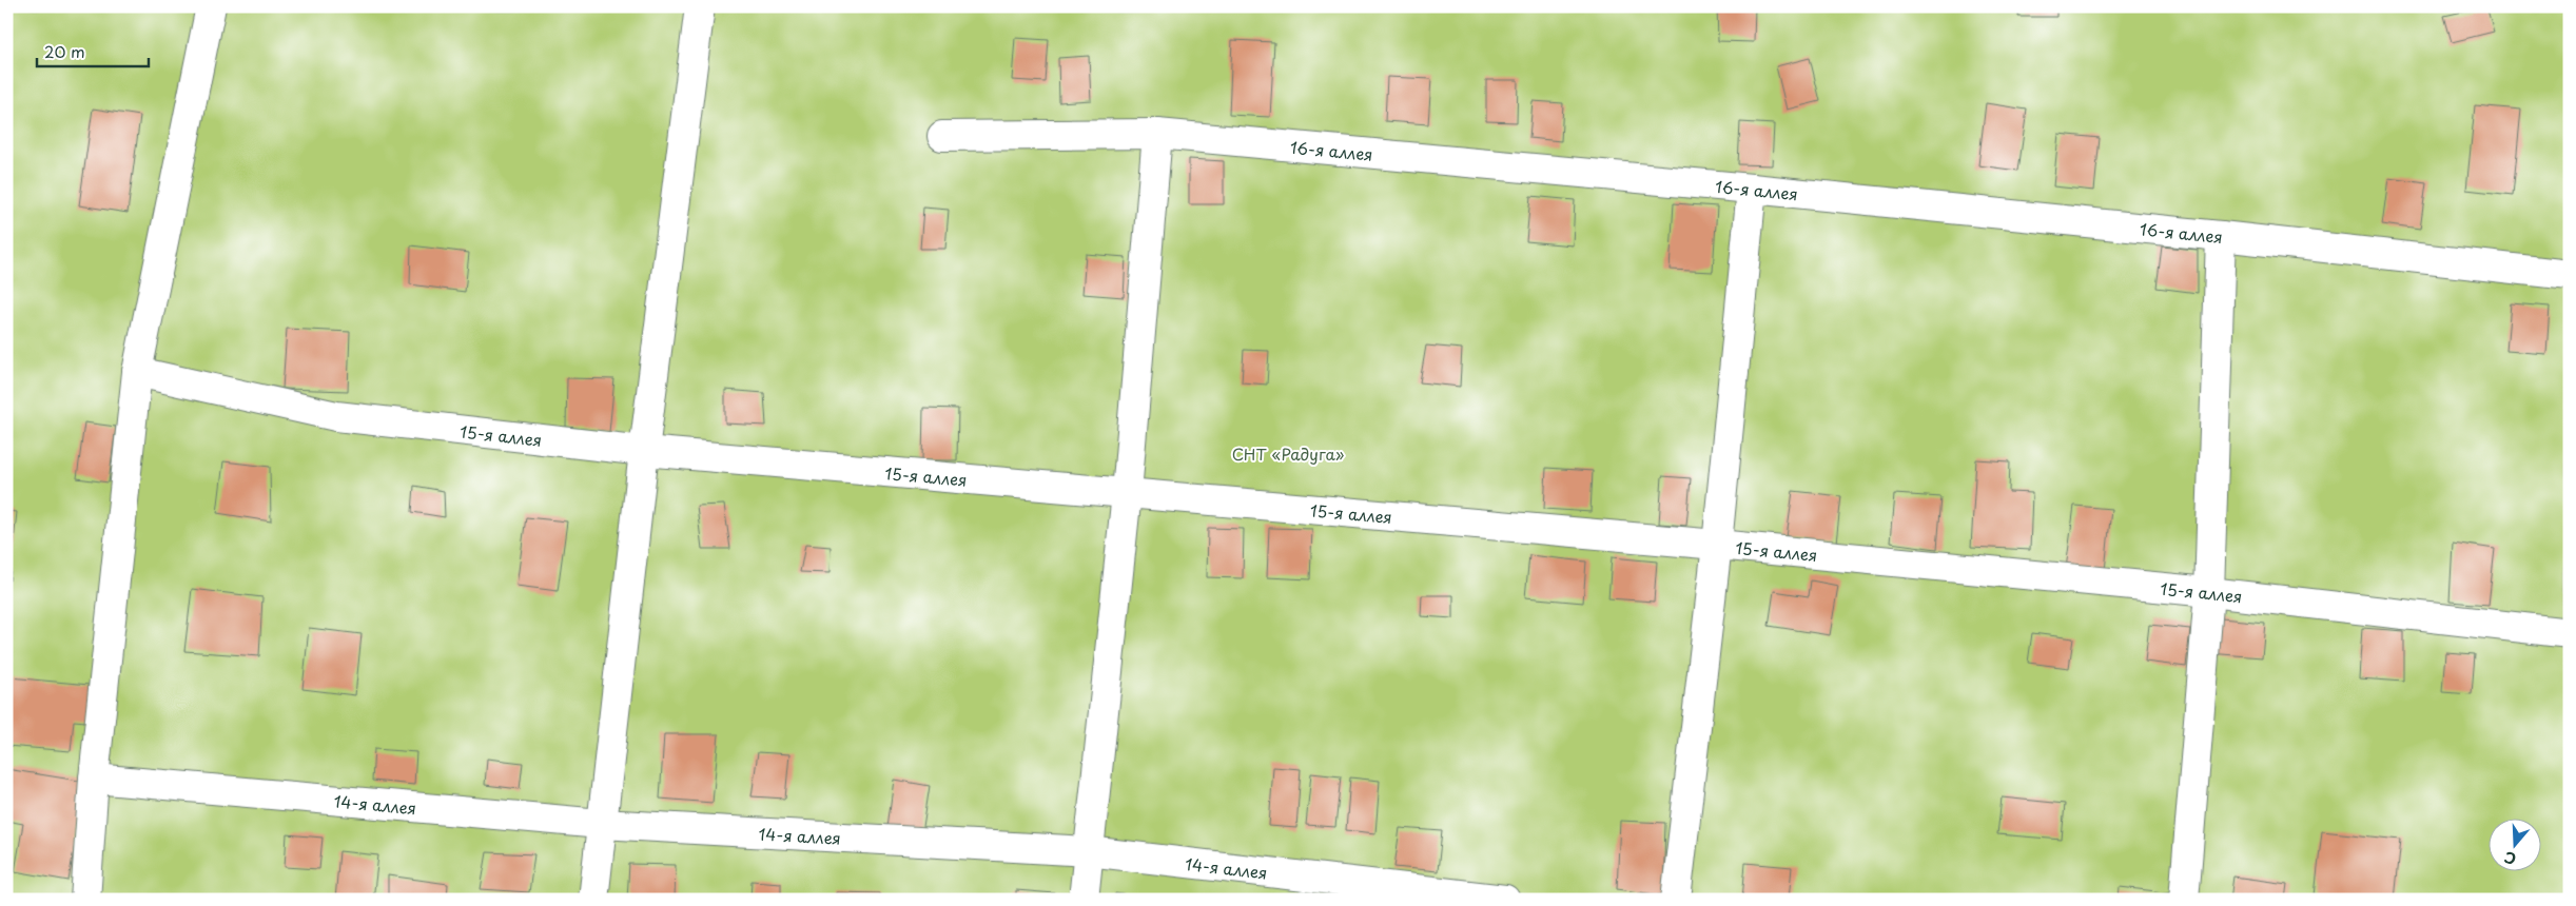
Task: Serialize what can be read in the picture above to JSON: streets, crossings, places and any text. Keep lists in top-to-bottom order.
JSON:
{
  "streets": {
    "street": ["16-я аллея", "15-я аллея", "14-я аллея"]
  },
  "parks": ["СНТ «Радуга»"],
  "scale_bar": "20 m",
  "north": "bottom"
}
